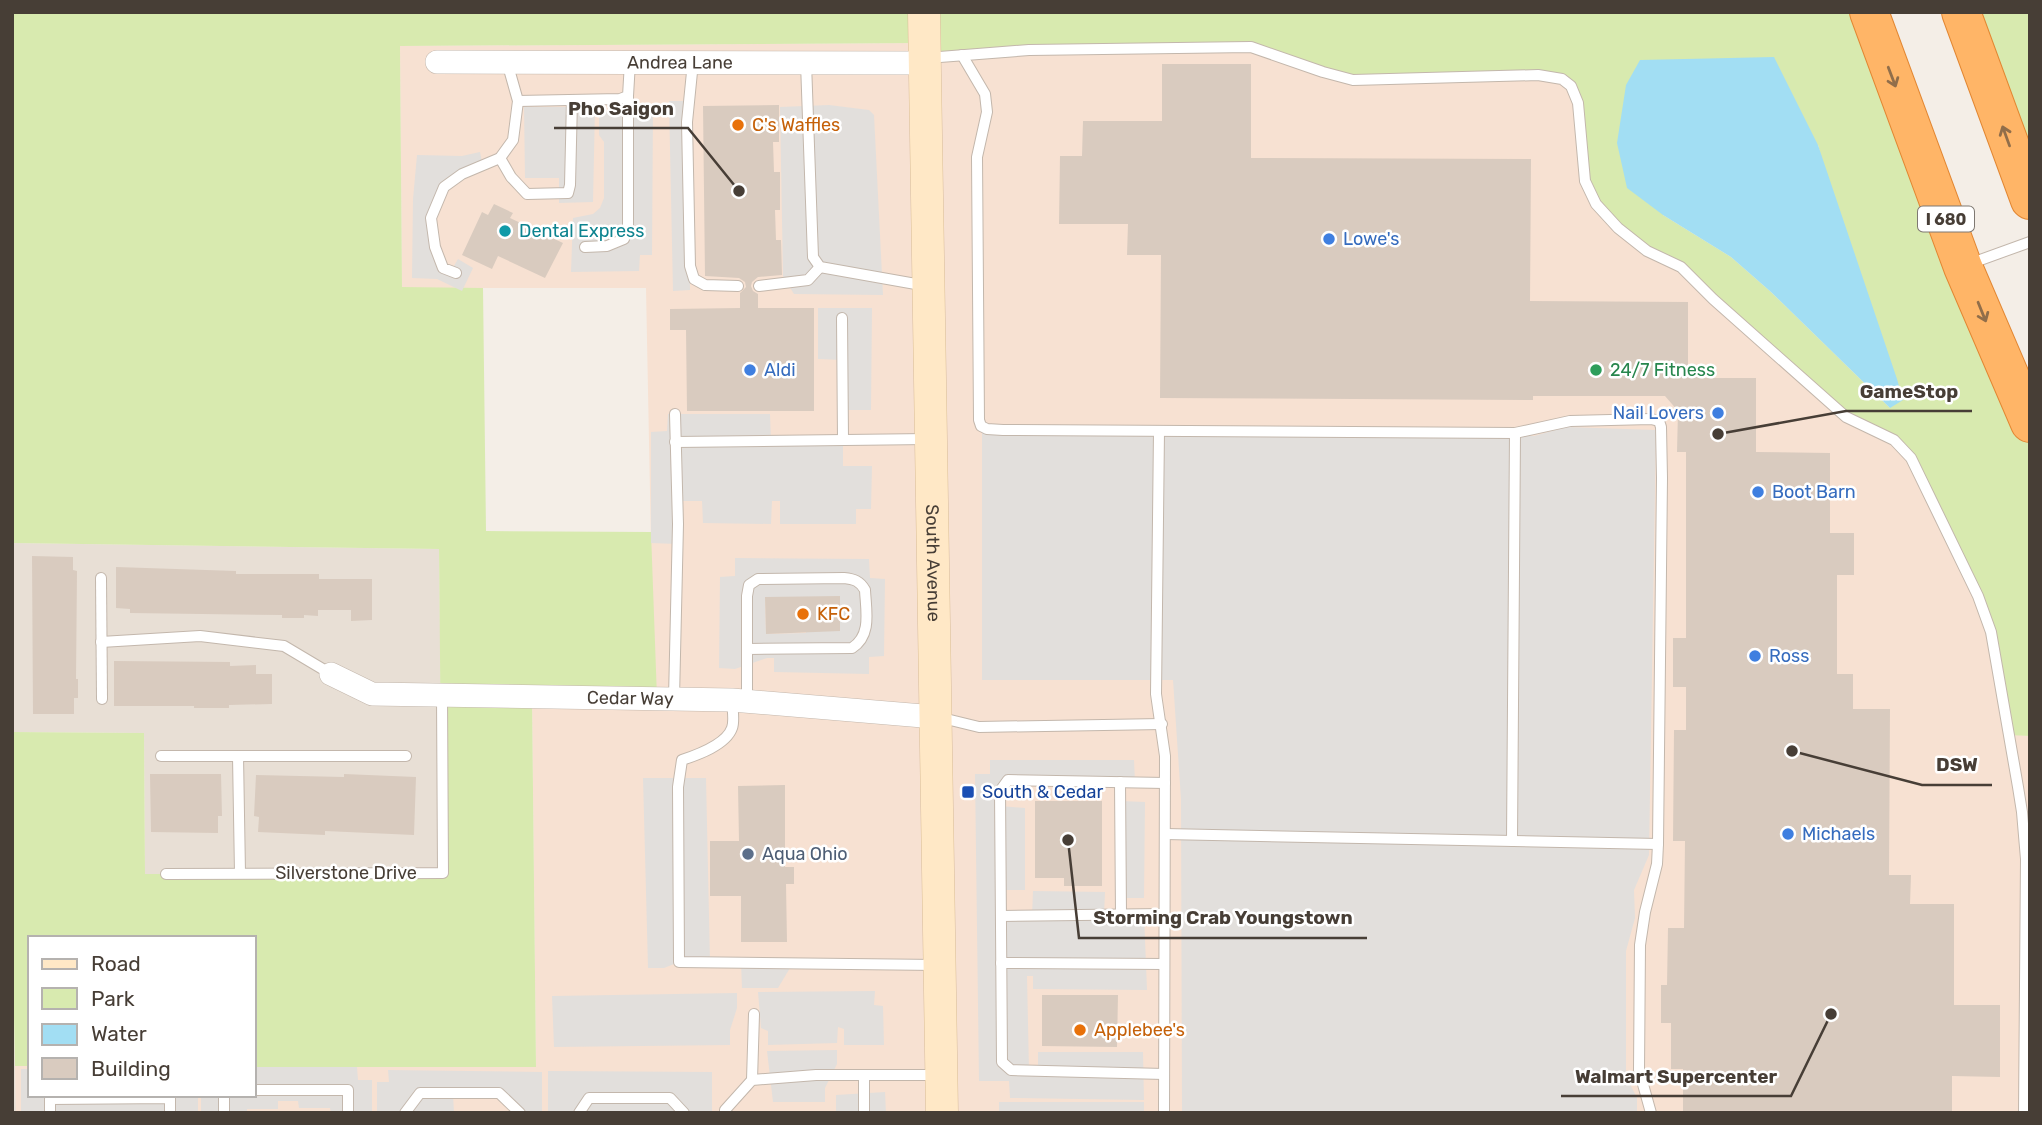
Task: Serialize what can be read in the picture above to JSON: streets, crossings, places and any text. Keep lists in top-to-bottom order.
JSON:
{
  "streets": {
    "highway": ["I 680"],
    "main road": ["South Avenue"],
    "street": ["Andrea Lane", "Cedar Way"],
    "lane": ["Silverstone Drive"]
  },
  "crossings": [
    ["Andrea Lane", "South Avenue"],
    ["South Avenue", "Cedar Way"],
    ["Cedar Way", "Silverstone Drive"]
  ],
  "places": {
    "other": [
      "C's Waffles",
      "Pho Saigon",
      "Dental Express",
      "Lowe's",
      "Aldi",
      "24/7 Fitness",
      "Nail Lovers",
      "GameStop",
      "Boot Barn",
      "KFC",
      "Ross",
      "DSW",
      "Michaels",
      "Storming Crab Youngstown",
      "Aqua Ohio",
      "Walmart Supercenter",
      "Applebee's"
    ],
    "transit": ["South & Cedar"]
  },
  "legend": [
    "Road",
    "Park",
    "Water",
    "Building"
  ]
}
